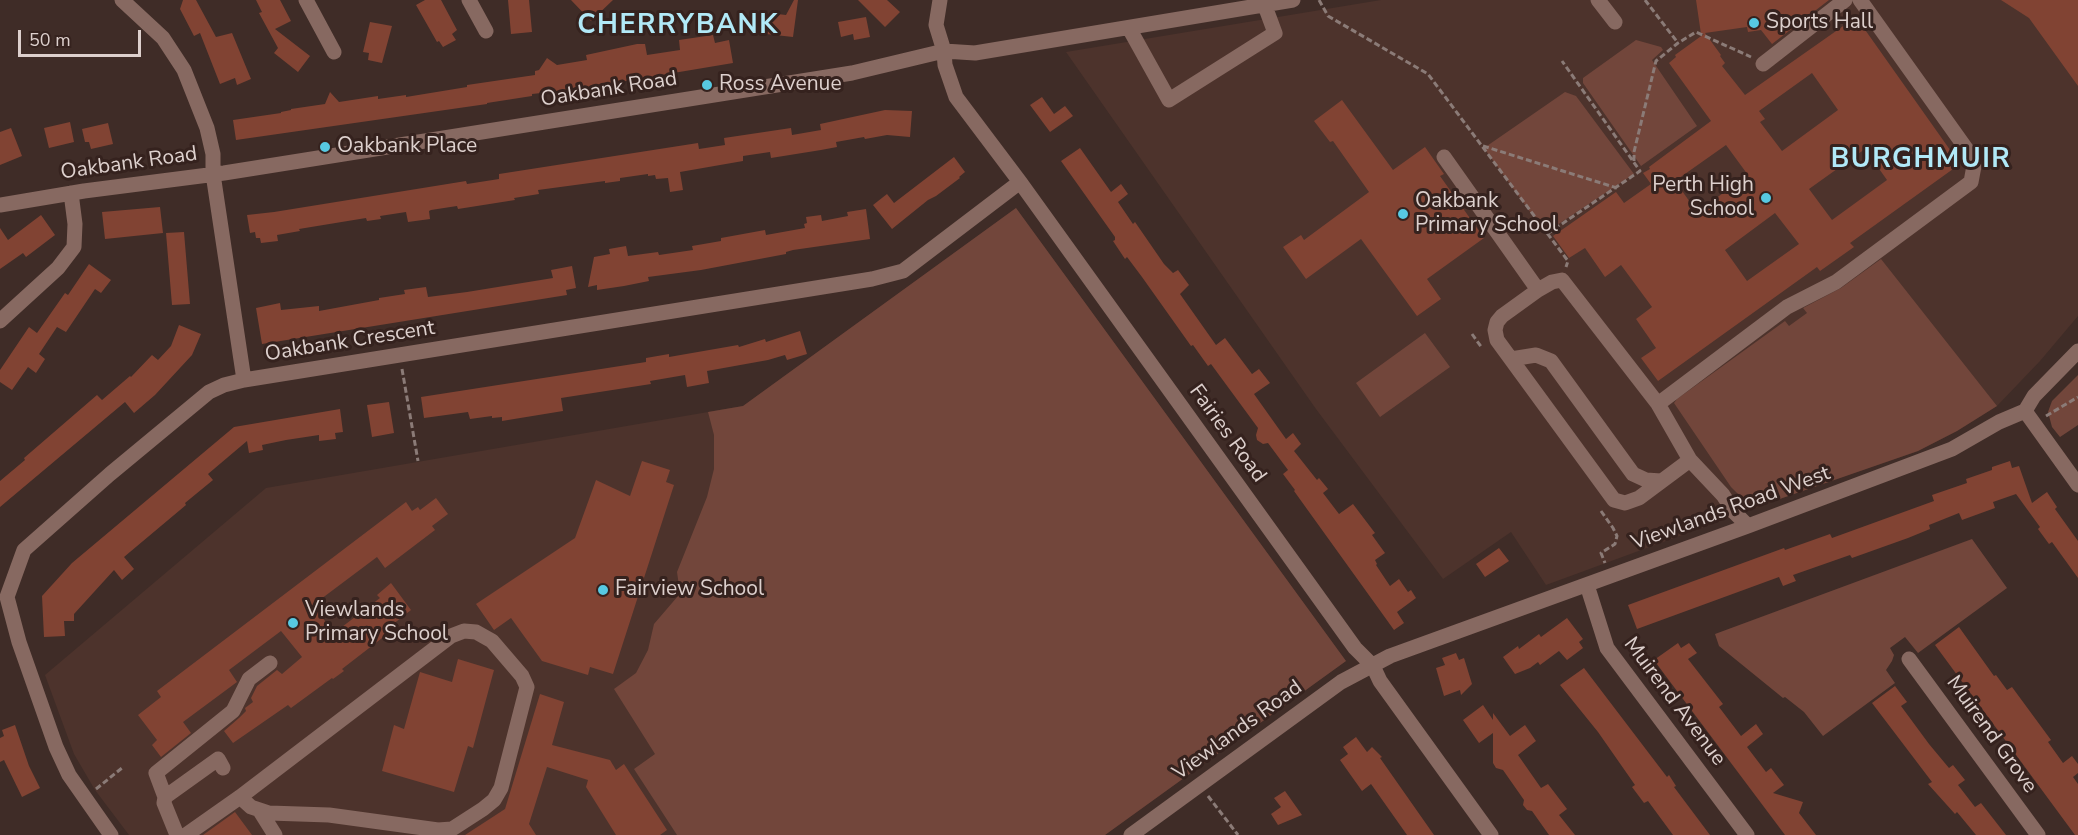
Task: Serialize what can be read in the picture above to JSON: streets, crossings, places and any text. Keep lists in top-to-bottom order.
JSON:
{
  "streets": {
    "street": [
      "Oakbank Road",
      "Oakbank Crescent",
      "Fairies Road",
      "Viewlands Road West",
      "Muirend Avenue",
      "Viewlands Road",
      "Muirend Grove"
    ]
  },
  "crossings": [
    ["Oakbank Road", "Fairies Road"],
    ["Oakbank Crescent", "Fairies Road"],
    ["Fairies Road", "Viewlands Road West"],
    ["Fairies Road", "Viewlands Road"],
    ["Viewlands Road West", "Muirend Avenue"],
    ["Viewlands Road West", "Viewlands Road"]
  ],
  "districts": ["CHERRYBANK", "BURGHMUIR"],
  "places": [
    "Sports Hall",
    "Ross Avenue",
    "Oakbank Place",
    "Perth High School",
    "Oakbank Primary School",
    "Fairview School",
    "Viewlands Primary School"
  ],
  "scale_bar": "50 m"
}
